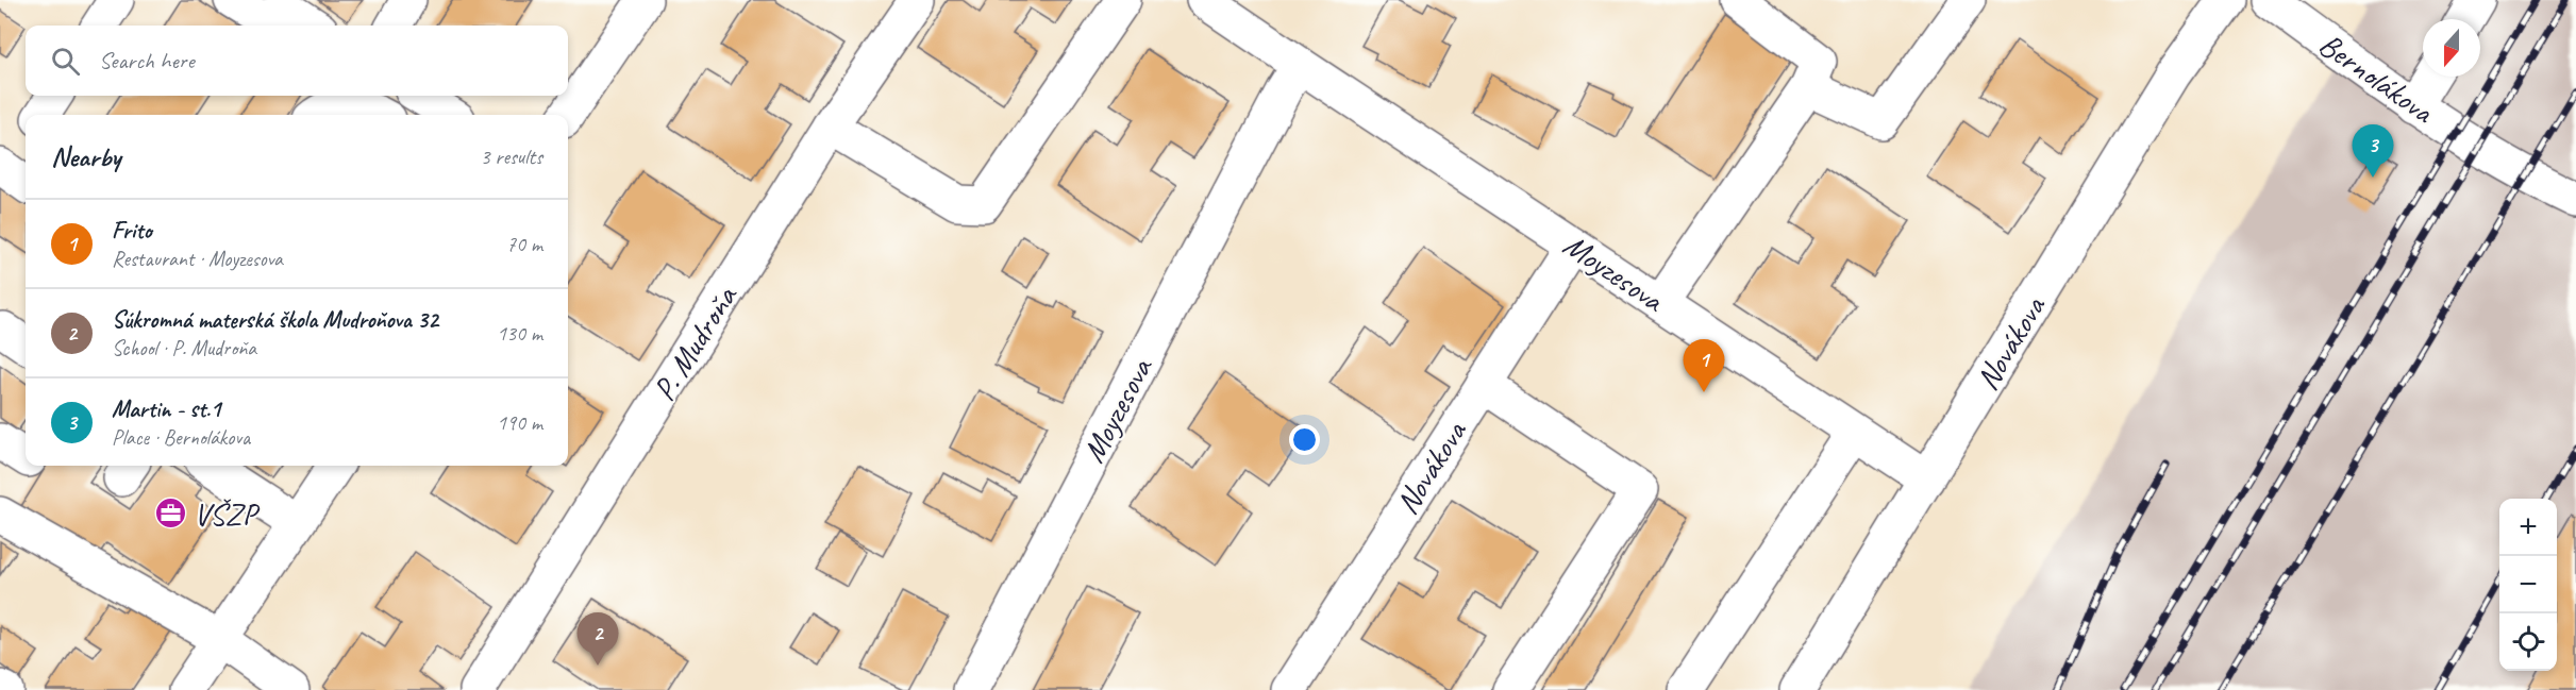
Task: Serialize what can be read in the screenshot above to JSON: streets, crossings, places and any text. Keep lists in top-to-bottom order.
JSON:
{
  "streets": {
    "street": [
      "Bernolákova",
      "Moyzesova",
      "P. Mudroňa",
      "Novákova"
    ]
  },
  "crossings": [
    ["Moyzesova", "Novákova"]
  ],
  "places": {
    "office": ["VŠZP"]
  },
  "north": "bottom",
  "page": {
    "search": "Search here",
    "heading": ["Nearby", "3 results"],
    "pins": ["3", "1", "2"],
    "list": [
      {
        "mark": "1",
        "name": "Frito",
        "note": "Restaurant · Moyzesova",
        "value": "70 m"
      },
      {
        "mark": "2",
        "name": "Súkromná materská škola Mudroňova 32",
        "note": "School · P. Mudroňa",
        "value": "130 m"
      },
      {
        "mark": "3",
        "name": "Martin - st.1",
        "note": "Place · Bernolákova",
        "value": "190 m"
      }
    ],
    "map_buttons": ["+", "−"]
  }
}
